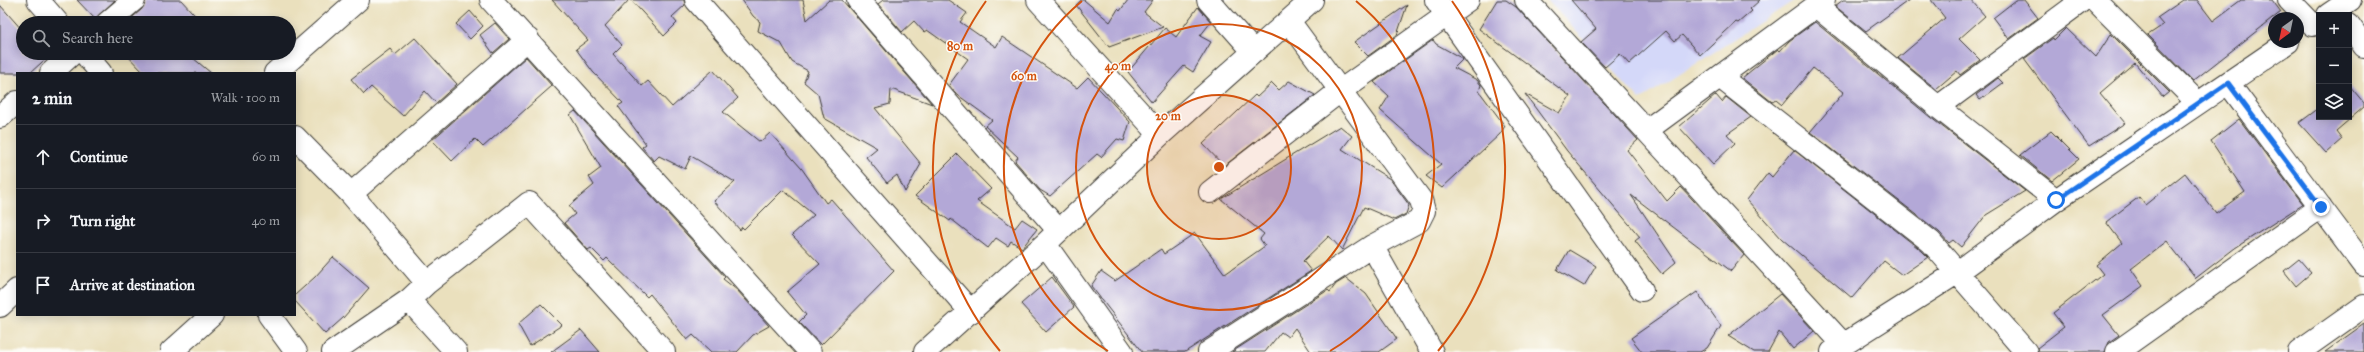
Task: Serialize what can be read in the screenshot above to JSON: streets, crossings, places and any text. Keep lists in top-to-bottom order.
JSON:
{
  "north": "bottom left",
  "page": {
    "map_buttons": ["+", "−"],
    "search": "Search here",
    "heading": ["2 min", "Walk · 100 m"],
    "list": [
      ["Continue", "60 m"],
      ["Turn right", "40 m"],
      "Arrive at destination"
    ]
  },
  "rings": [
    "80 m",
    "40 m",
    "60 m",
    "20 m"
  ]
}
